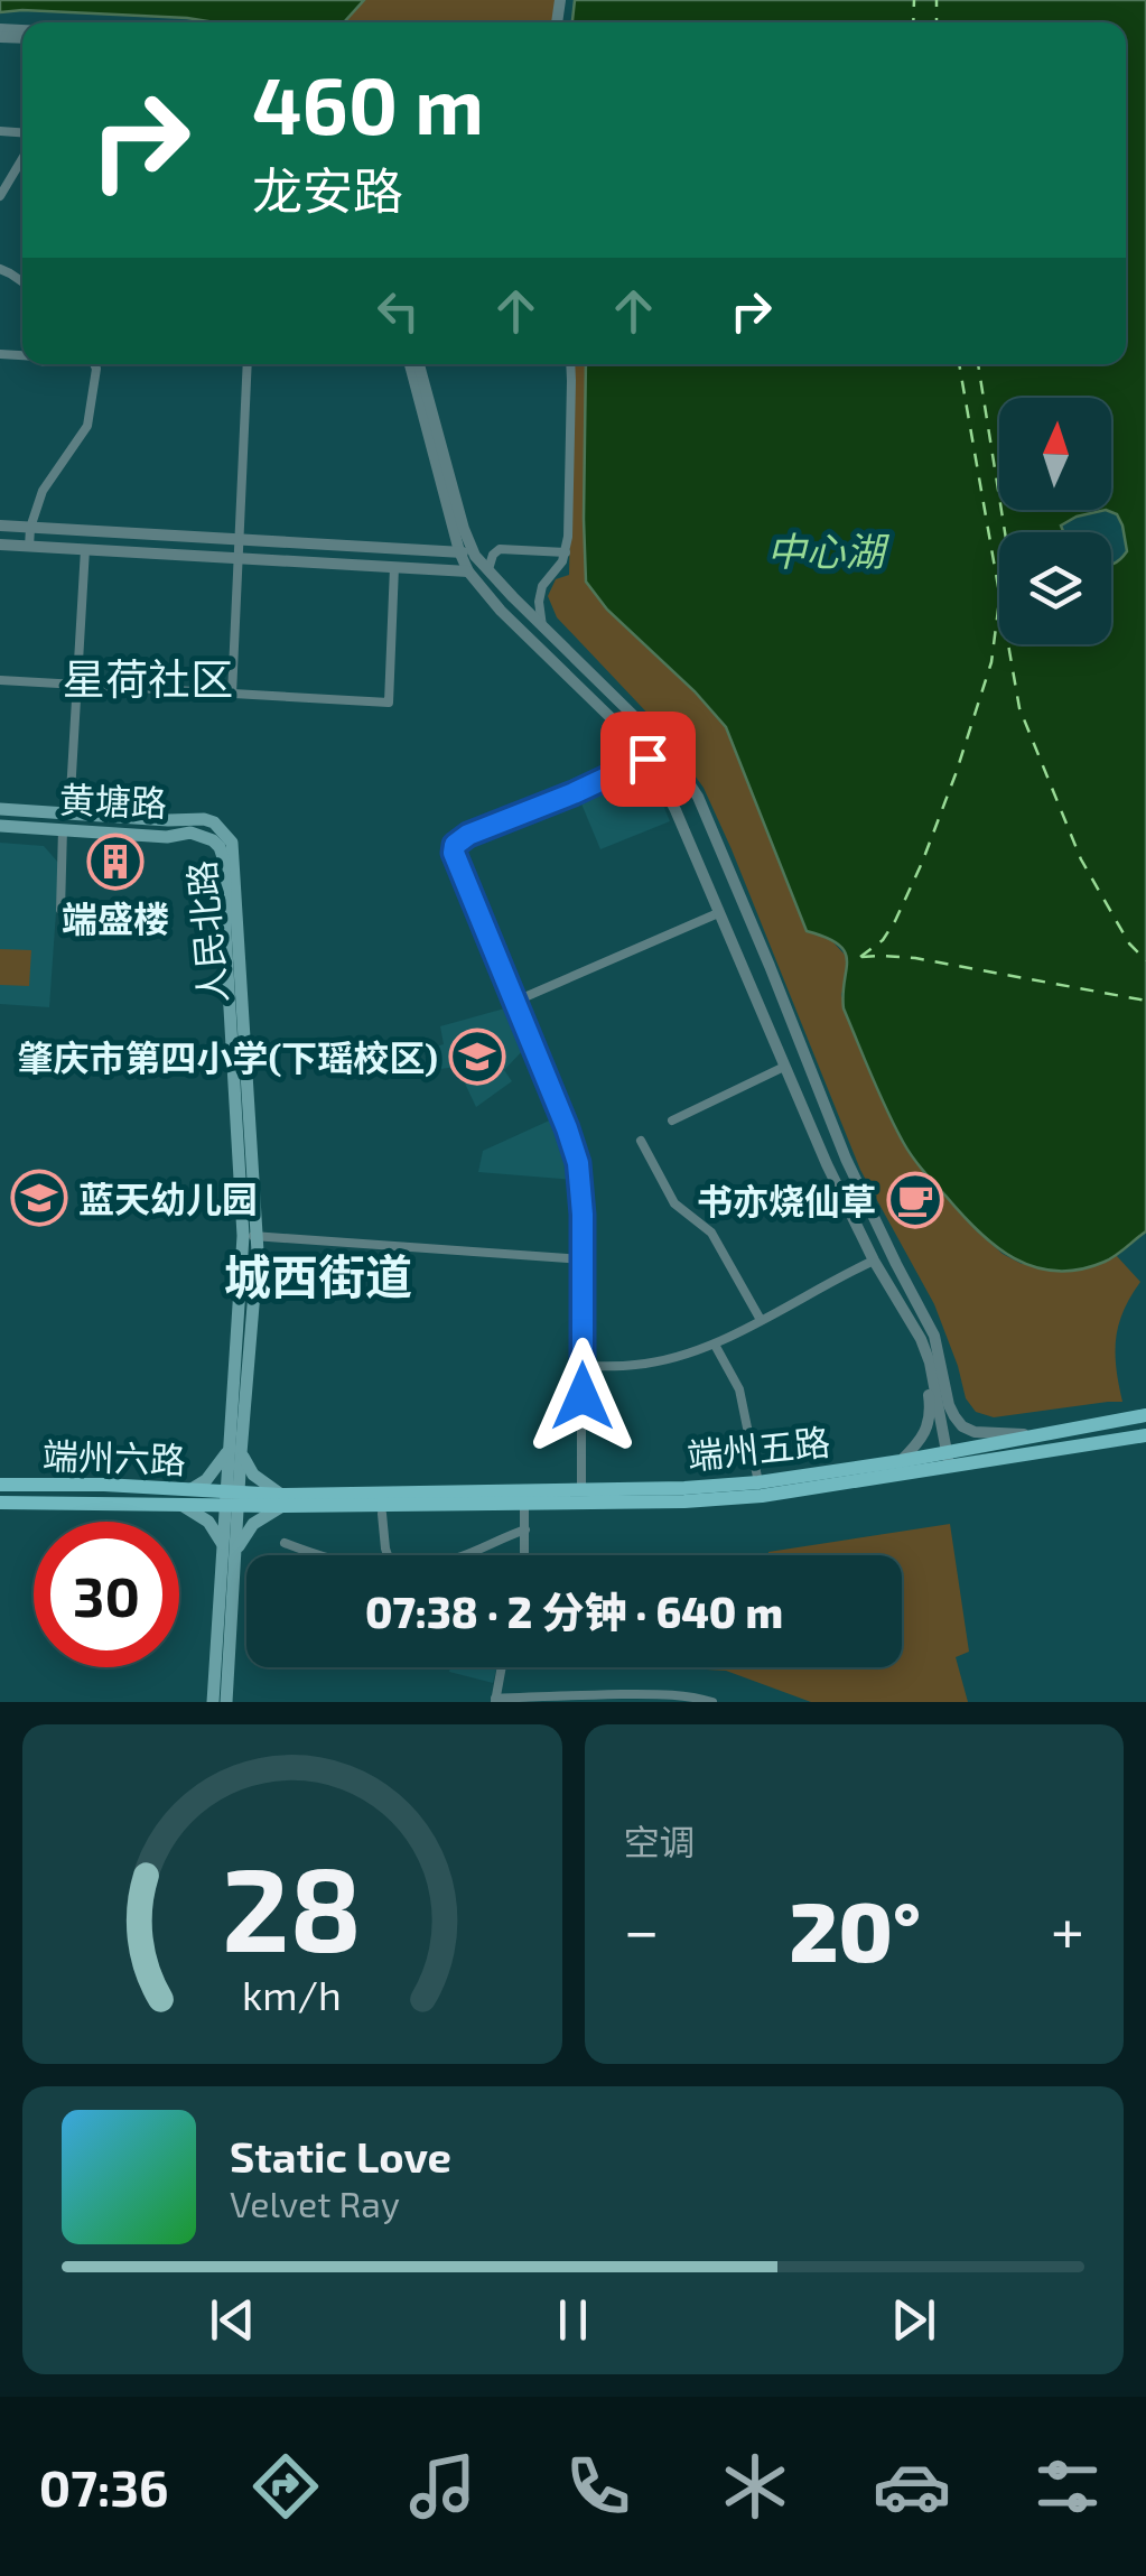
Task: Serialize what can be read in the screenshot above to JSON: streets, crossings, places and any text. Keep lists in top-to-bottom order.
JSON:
{
  "streets": {
    "main road": [
      "黄塘路",
      "人民北路",
      "端州五路",
      "端州六路"
    ]
  },
  "crossings": [
    ["黄塘路", "人民北路"],
    ["人民北路", "端州五路"],
    ["人民北路", "端州六路"],
    ["端州五路", "端州六路"]
  ],
  "districts": ["星荷社区", "城西街道"],
  "water": ["中心湖"],
  "places": {
    "building": ["端盛楼"],
    "school or university": ["肇庆市第四小学(下瑶校区)", "蓝天幼儿园"],
    "cafe": ["书亦烧仙草"]
  },
  "north": "top",
  "page": {
    "turn": ["460 m", "龙安路"],
    "limit": "30",
    "trip": "07:38 · 2 分钟 · 640 m",
    "tile": "空调",
    "heat": ["−", "20°", "+"],
    "song": ["Static Love", "Velvet Ray"],
    "tabs": "07:36",
    "gauge": ["28", "km/h"]
  }
}
